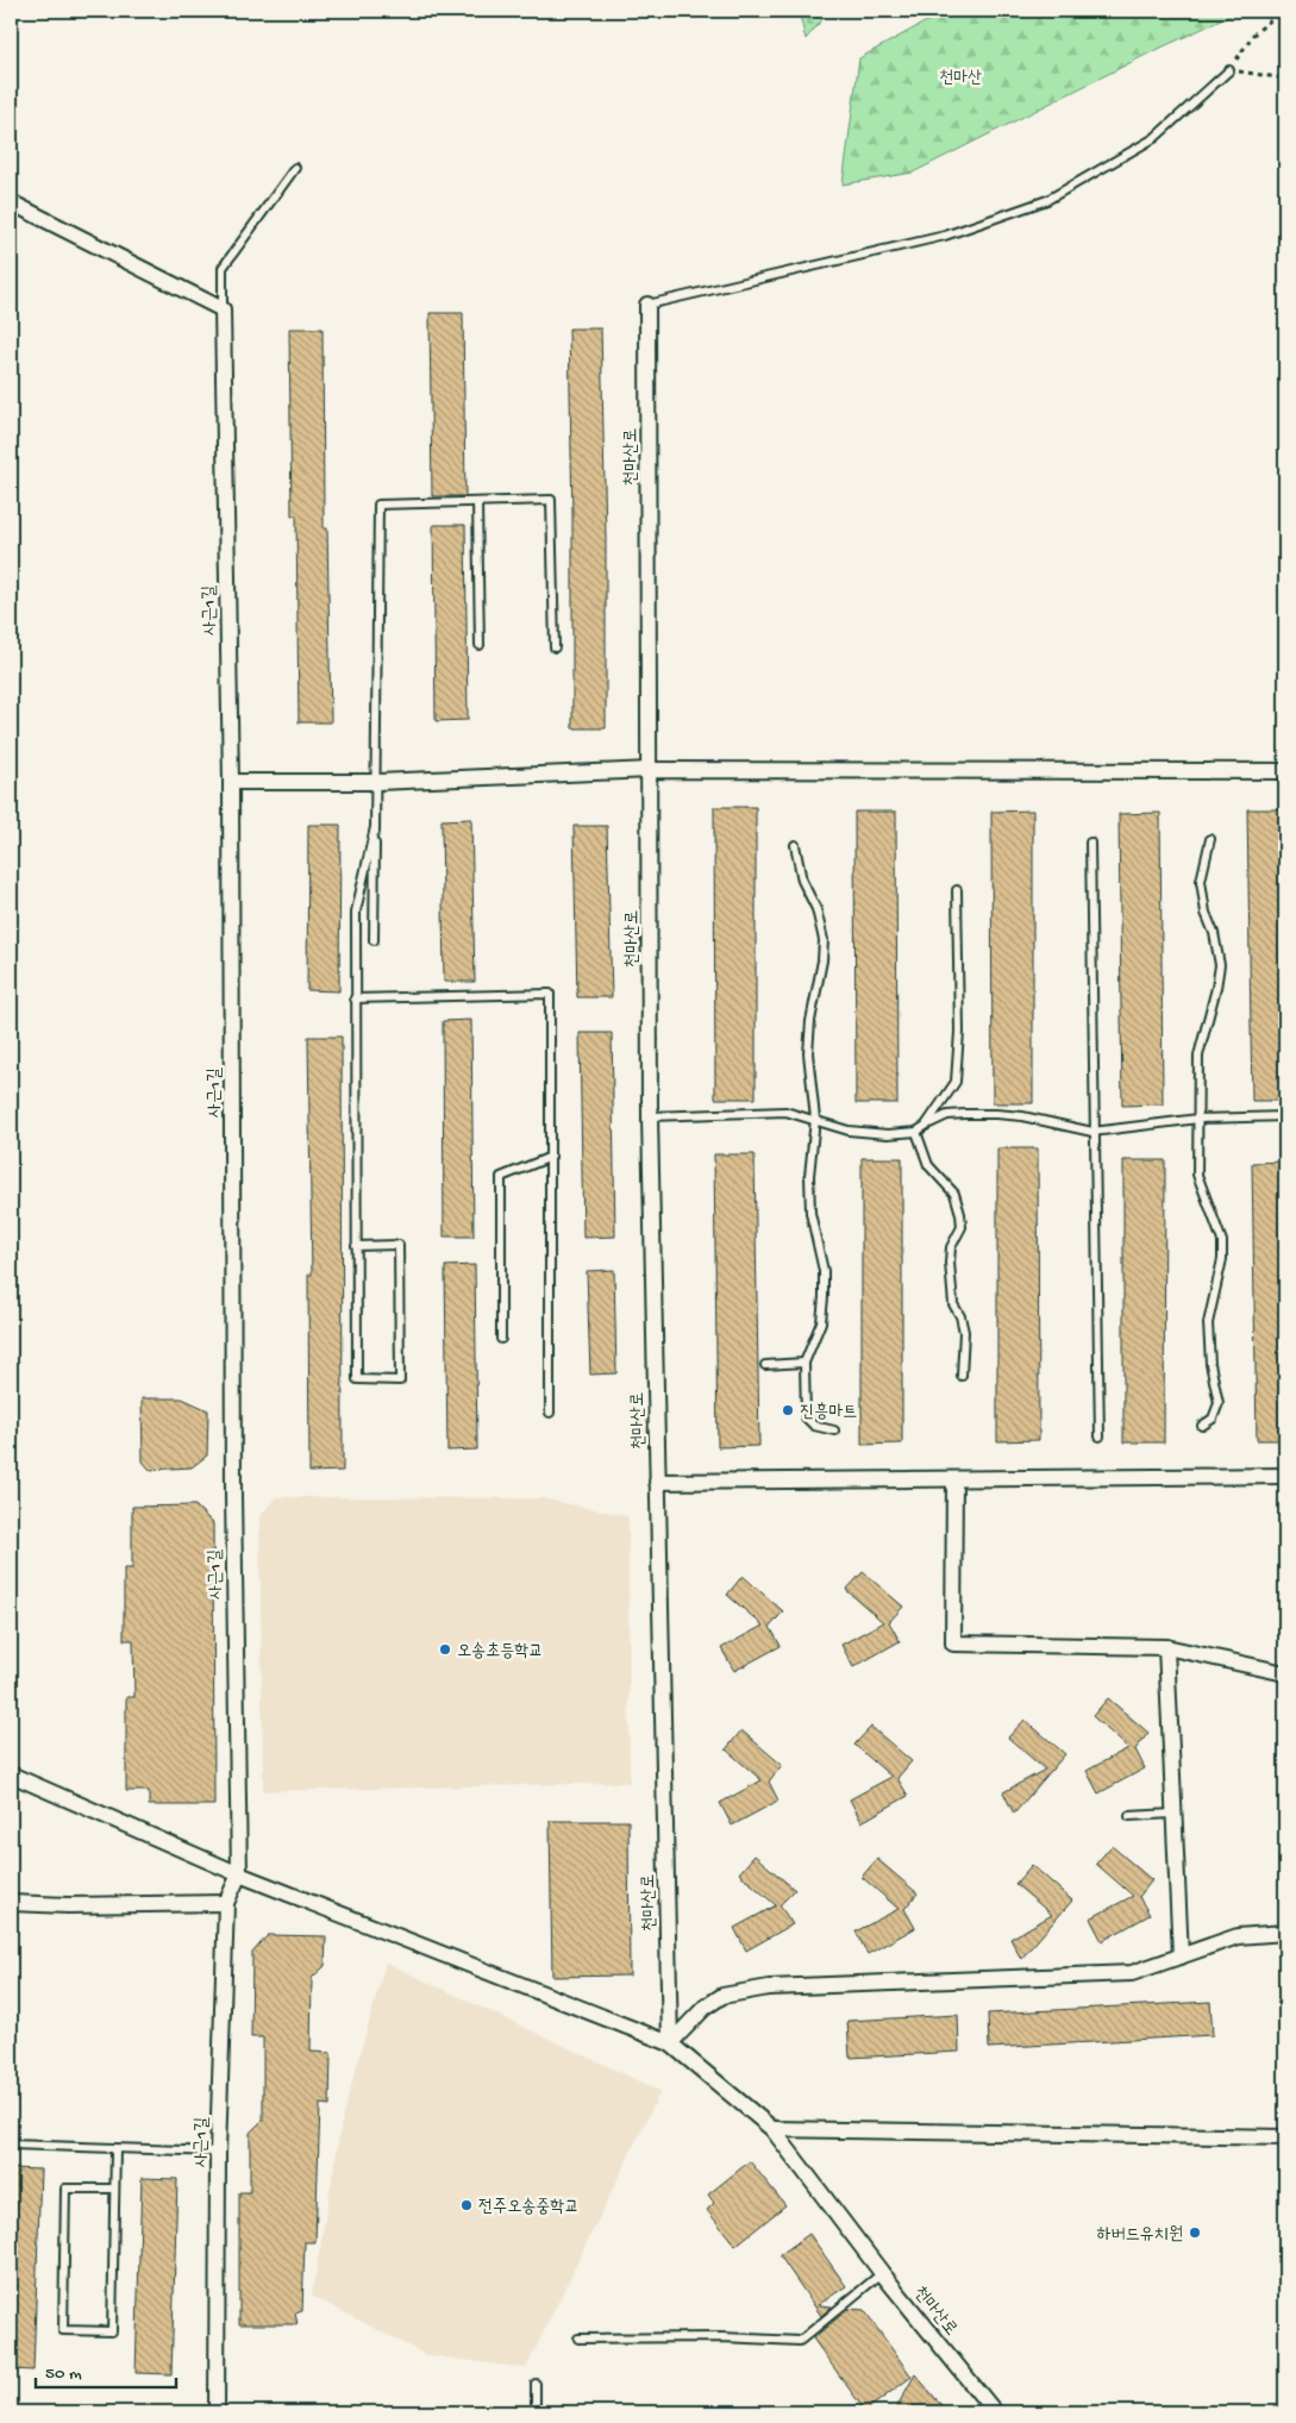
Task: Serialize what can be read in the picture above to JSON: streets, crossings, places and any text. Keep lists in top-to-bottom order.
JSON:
{
  "streets": {
    "street": ["천마산로", "사근1길"]
  },
  "parks": ["천마산"],
  "places": [
    "진흥마트",
    "오송초등학교",
    "전주오송중학교",
    "하버드유치원"
  ],
  "scale_bar": "50 m"
}
